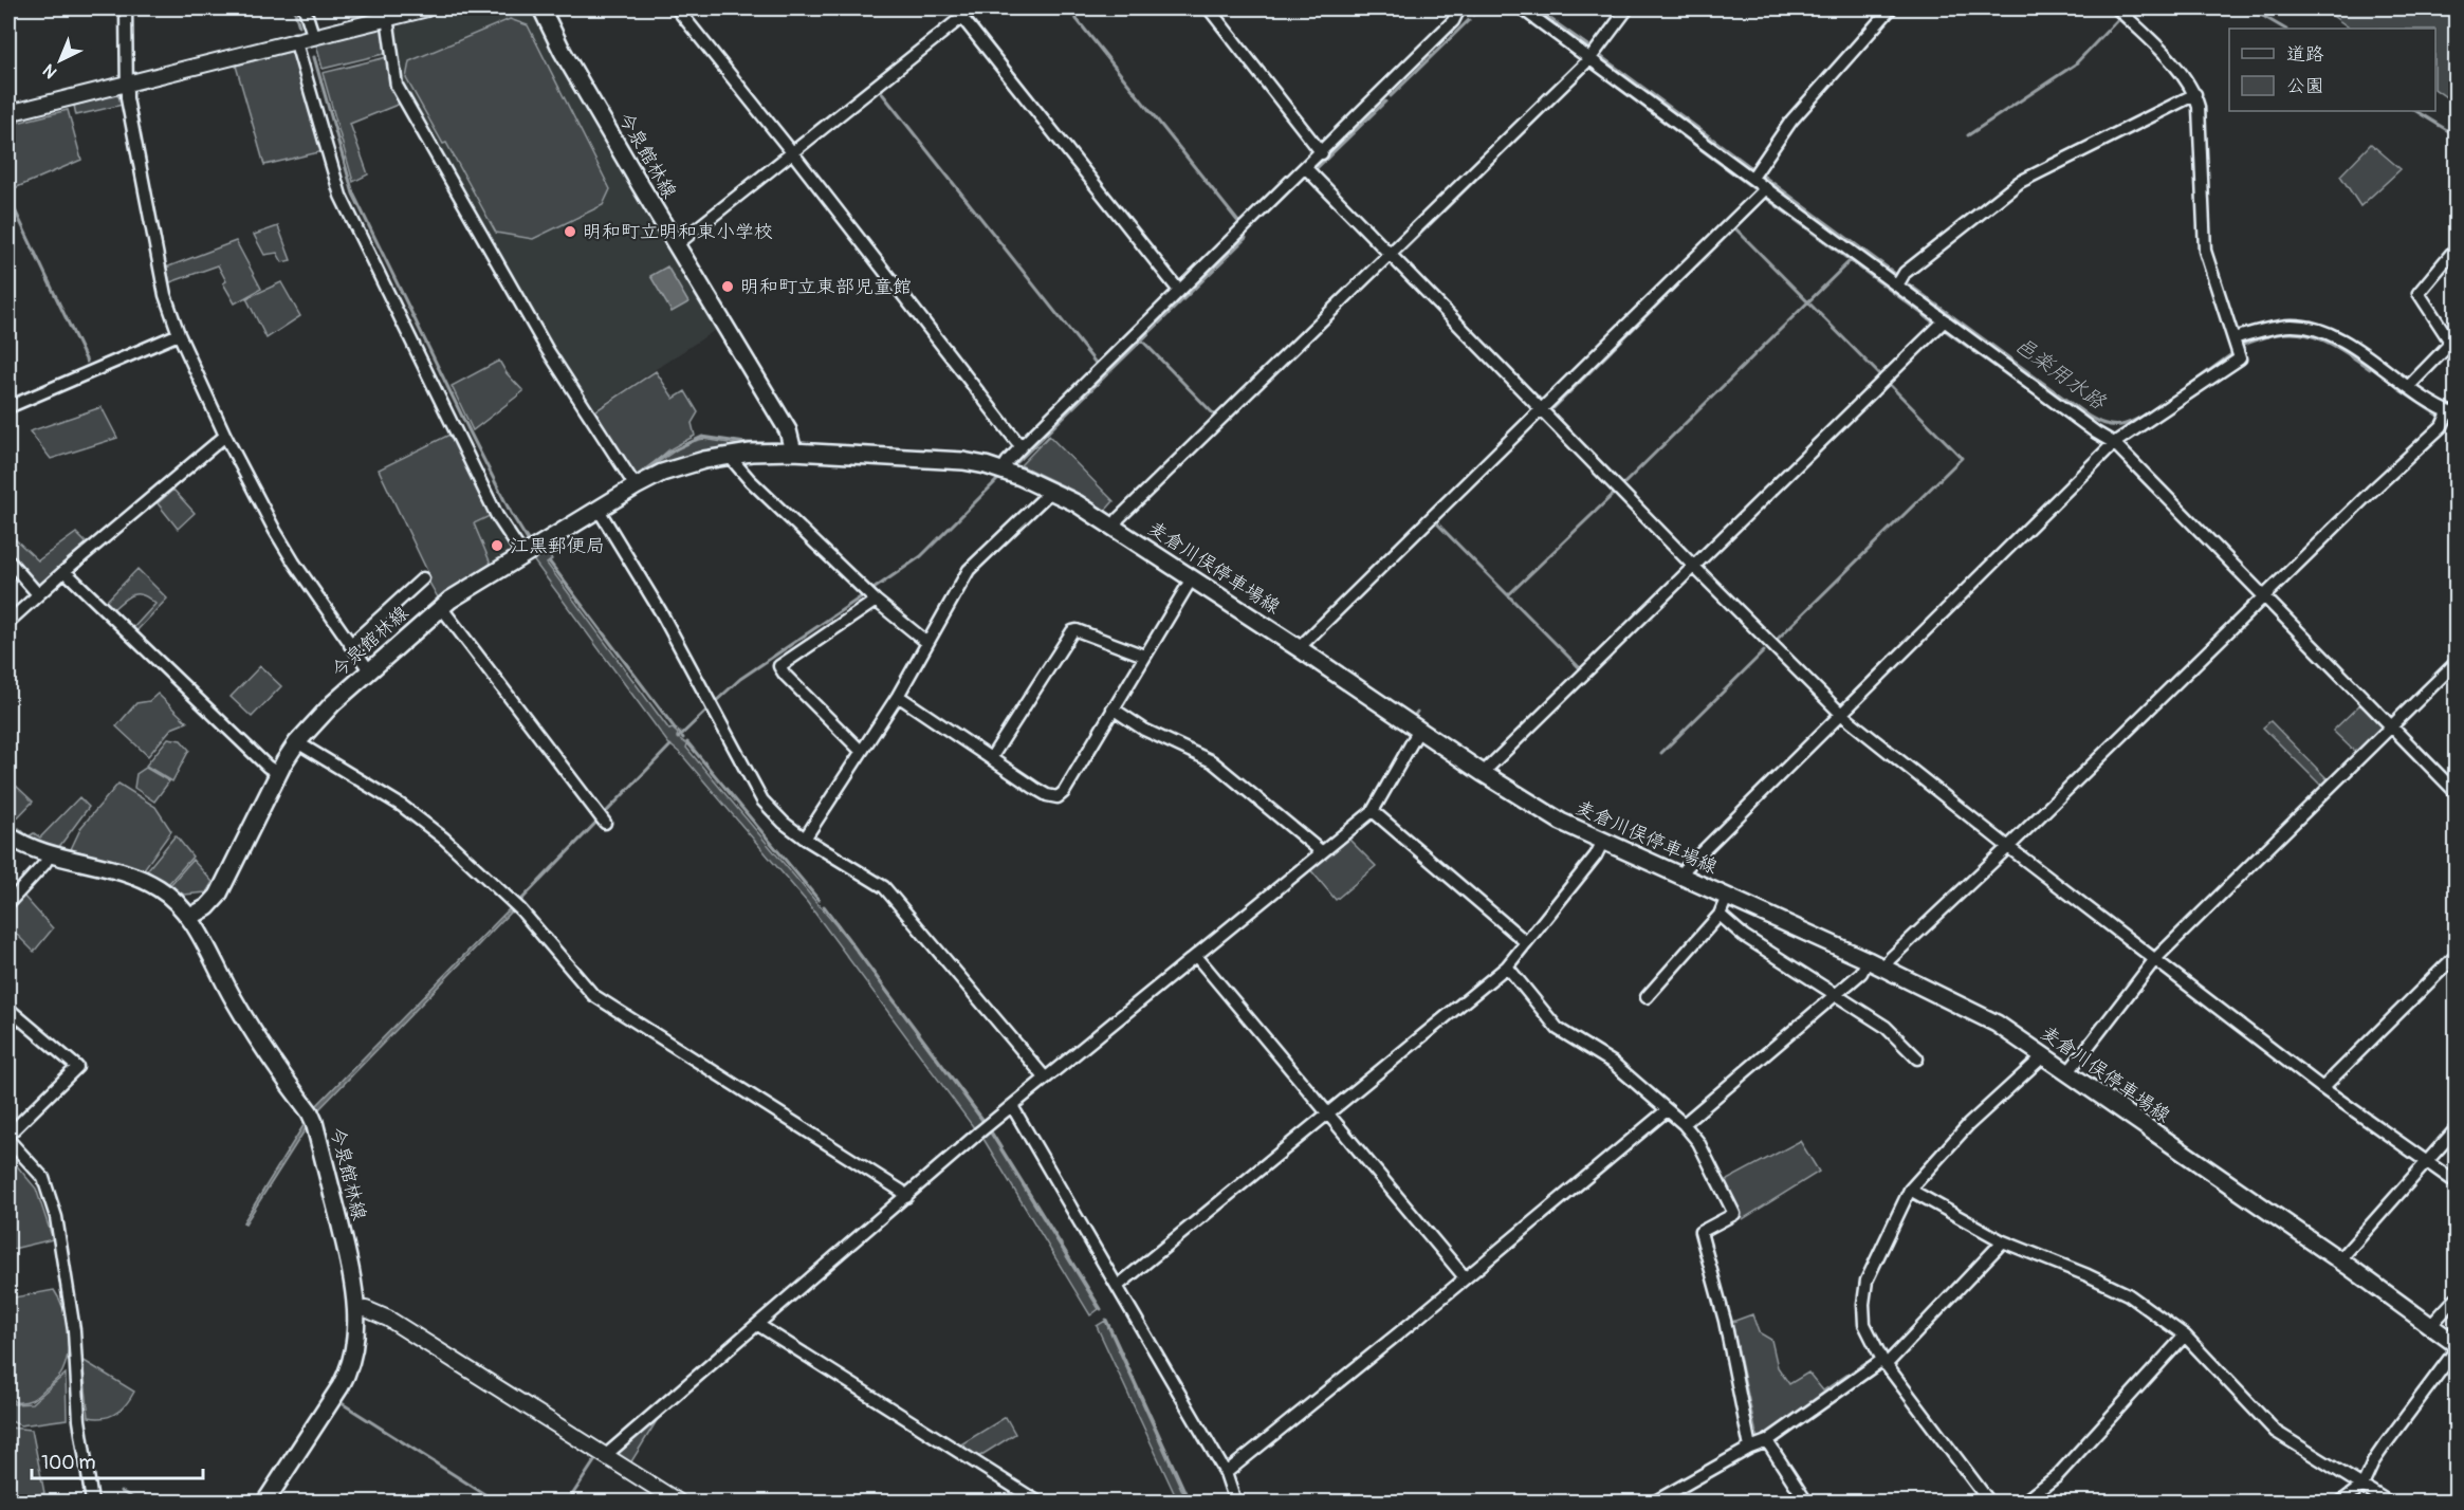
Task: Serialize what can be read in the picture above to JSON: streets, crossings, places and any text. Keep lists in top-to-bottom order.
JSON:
{
  "streets": {
    "main road": ["今泉館林線", "麦倉川俣停車場線"]
  },
  "crossings": [
    ["今泉館林線", "麦倉川俣停車場線"]
  ],
  "water": ["邑楽用水路"],
  "places": ["明和町立明和東小学校", "明和町立東部児童館", "江黒郵便局"],
  "legend": ["道路", "公園"],
  "scale_bar": "100 m",
  "north": "bottom left"
}
